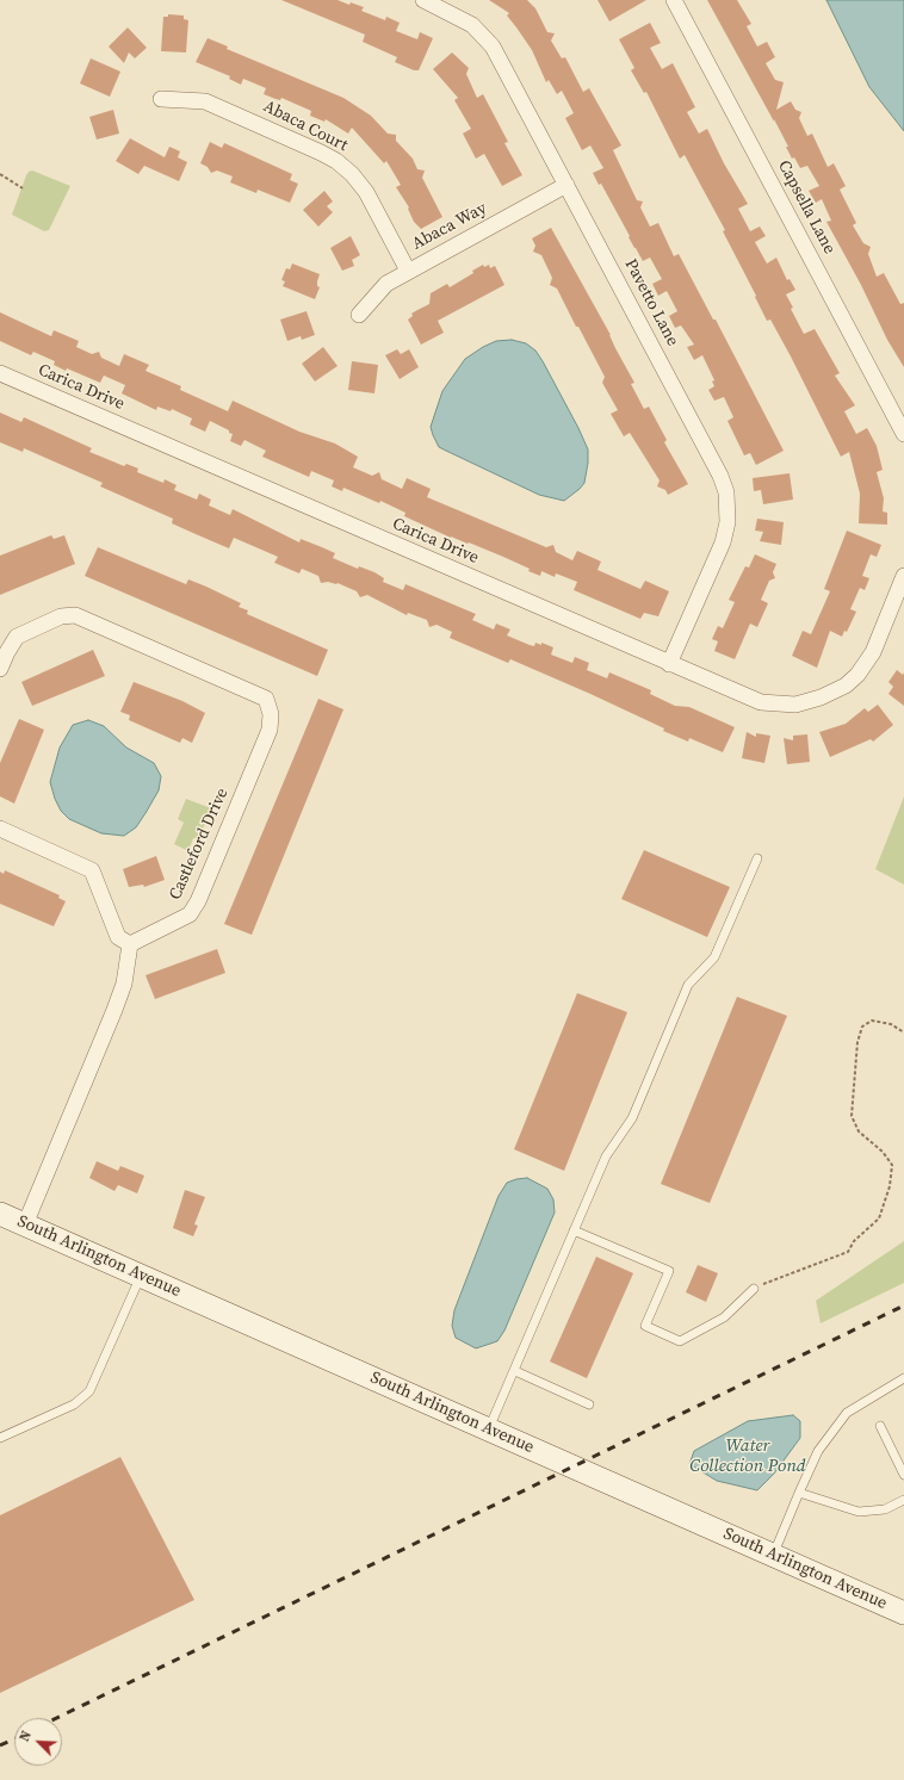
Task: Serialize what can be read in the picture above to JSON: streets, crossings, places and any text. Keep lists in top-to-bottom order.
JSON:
{
  "streets": {
    "main road": ["South Arlington Avenue"],
    "street": [
      "Abaca Court",
      "Capsella Lane",
      "Abaca Way",
      "Pavetto Lane",
      "Carica Drive",
      "Castleford Drive"
    ]
  },
  "crossings": [
    ["Abaca Court", "Abaca Way"],
    ["Abaca Way", "Pavetto Lane"],
    ["Pavetto Lane", "Carica Drive"]
  ],
  "water": ["Water Collection Pond"],
  "north": "top left"
}
